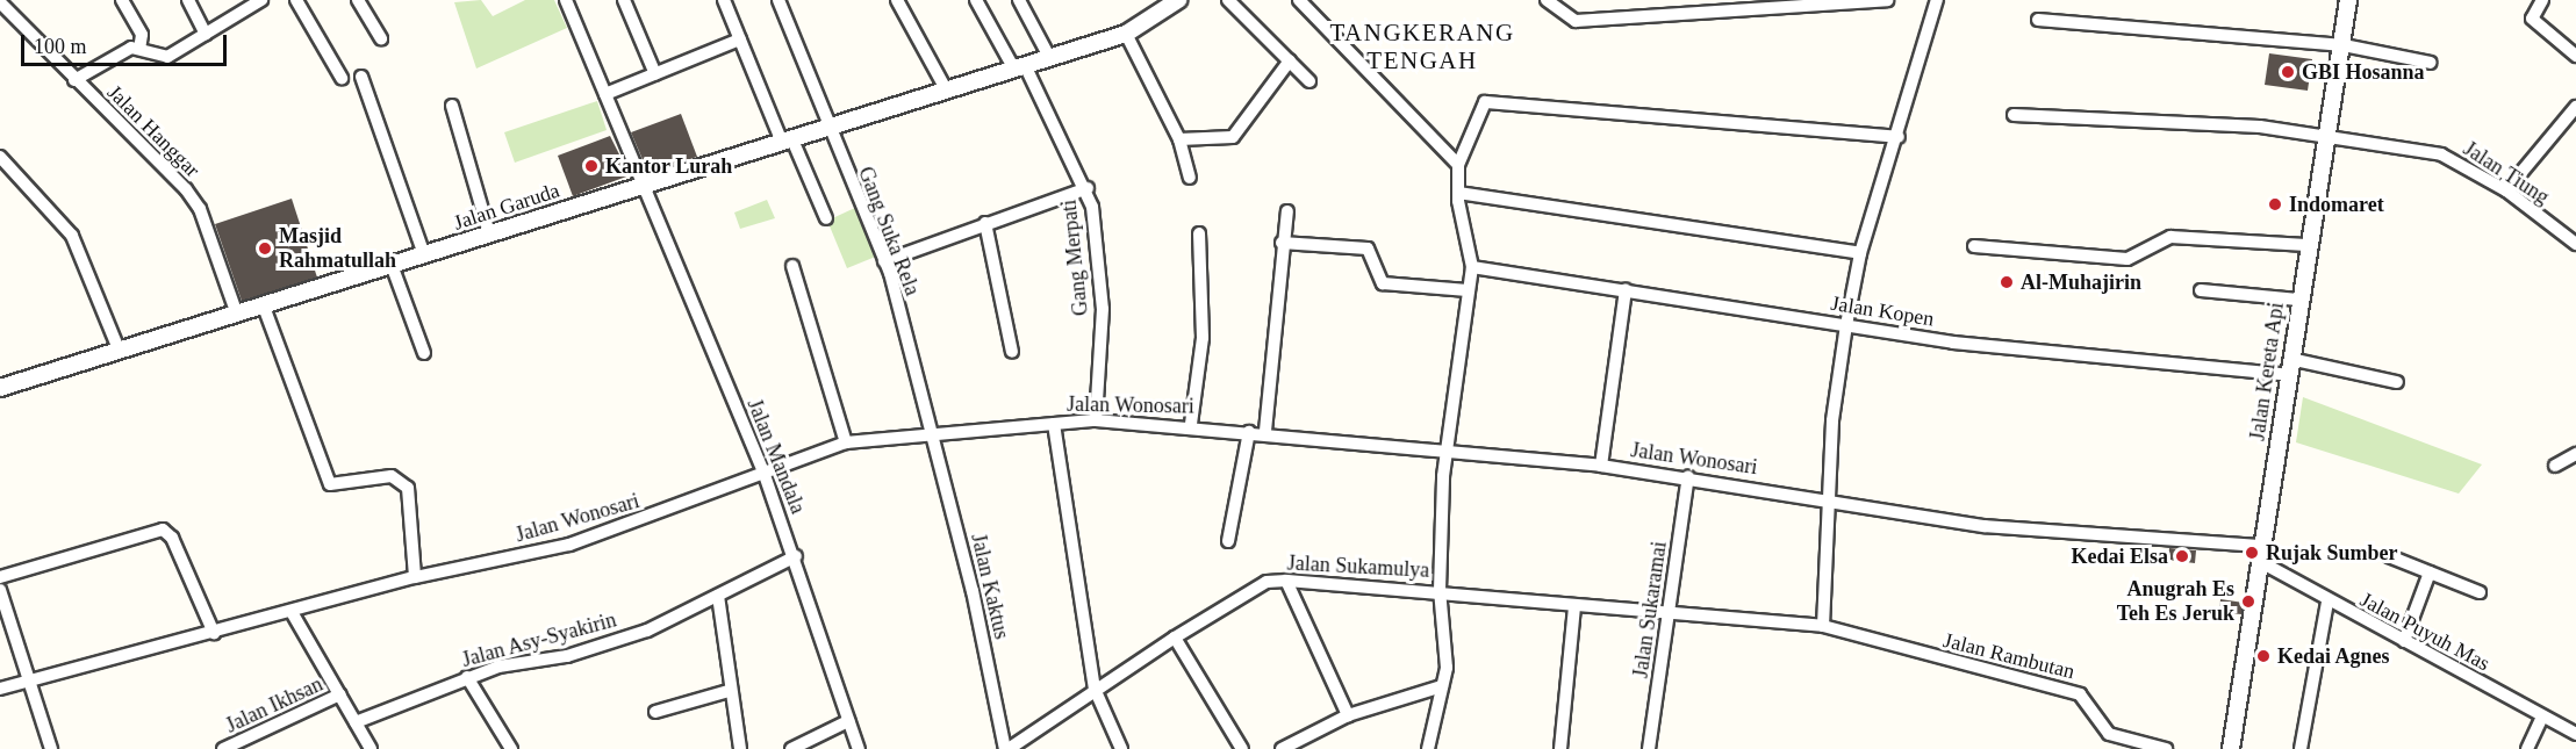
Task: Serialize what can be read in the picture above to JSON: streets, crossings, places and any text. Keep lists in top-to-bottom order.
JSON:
{
  "streets": {
    "street": [
      "Jalan Hanggar",
      "Jalan Tiung",
      "Jalan Garuda",
      "Gang Suka Rela",
      "Gang Merpati",
      "Jalan Kopen",
      "Jalan Kereta Api",
      "Jalan Wonosari",
      "Jalan Mandala",
      "Jalan Sukamulya",
      "Jalan Kaktus",
      "Jalan Sukaramai",
      "Jalan Puyuh Mas",
      "Jalan Asy-Syakirin",
      "Jalan Rambutan",
      "Jalan Ikhsan"
    ]
  },
  "crossings": [
    ["Jalan Hanggar", "Jalan Garuda"],
    ["Jalan Tiung", "Jalan Kereta Api"],
    ["Jalan Garuda", "Gang Suka Rela"],
    ["Jalan Garuda", "Gang Merpati"],
    ["Jalan Garuda", "Jalan Mandala"],
    ["Gang Suka Rela", "Jalan Wonosari"],
    ["Gang Suka Rela", "Jalan Kaktus"],
    ["Gang Merpati", "Jalan Wonosari"],
    ["Jalan Kopen", "Jalan Kereta Api"],
    ["Jalan Kereta Api", "Jalan Wonosari"],
    ["Jalan Kereta Api", "Jalan Puyuh Mas"],
    ["Jalan Wonosari", "Jalan Mandala"],
    ["Jalan Wonosari", "Jalan Kaktus"],
    ["Jalan Wonosari", "Jalan Sukaramai"],
    ["Jalan Wonosari", "Jalan Puyuh Mas"],
    ["Jalan Mandala", "Jalan Asy-Syakirin"],
    ["Jalan Sukamulya", "Jalan Kaktus"],
    ["Jalan Sukamulya", "Jalan Sukaramai"],
    ["Jalan Sukamulya", "Jalan Rambutan"],
    ["Jalan Sukaramai", "Jalan Rambutan"]
  ],
  "districts": ["TANGKERANG TENGAH"],
  "places": [
    "GBI Hosanna",
    "Kantor Lurah",
    "Indomaret",
    "Masjid Rahmatullah",
    "Al-Muhajirin",
    "Rujak Sumber",
    "Kedai Elsa",
    "Anugrah Es Teh Es Jeruk",
    "Kedai Agnes"
  ],
  "scale_bar": "100 m"
}
